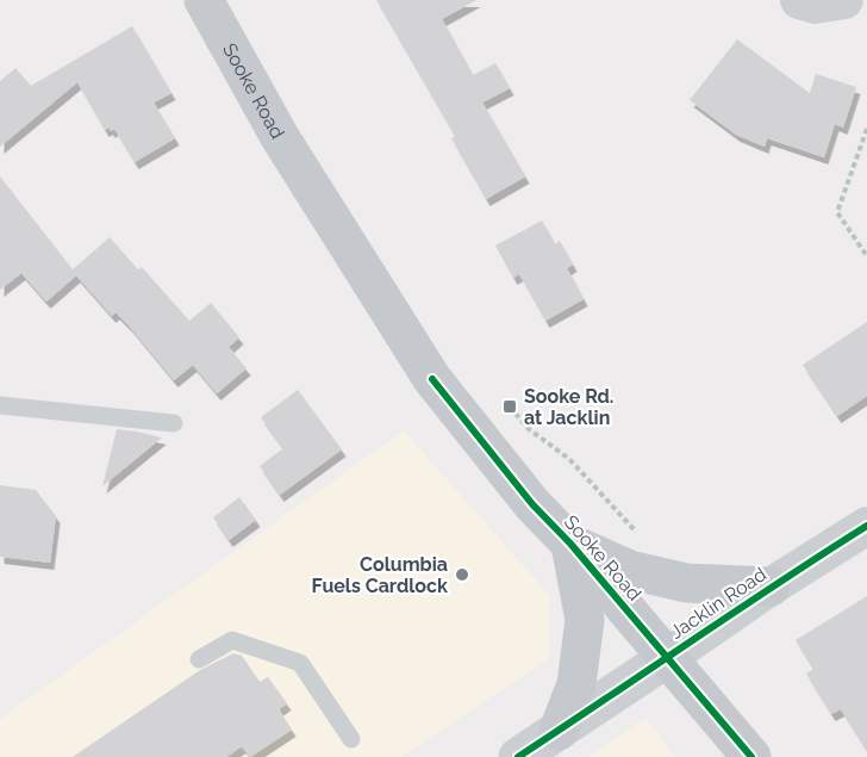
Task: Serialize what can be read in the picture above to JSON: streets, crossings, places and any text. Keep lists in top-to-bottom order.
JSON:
{
  "streets": {
    "main road": ["Sooke Road", "Jacklin Road"]
  },
  "crossings": [
    ["Sooke Road", "Jacklin Road"]
  ],
  "places": {
    "transit": ["Sooke Rd. at Jacklin"],
    "other": ["Columbia Fuels Cardlock"]
  }
}
